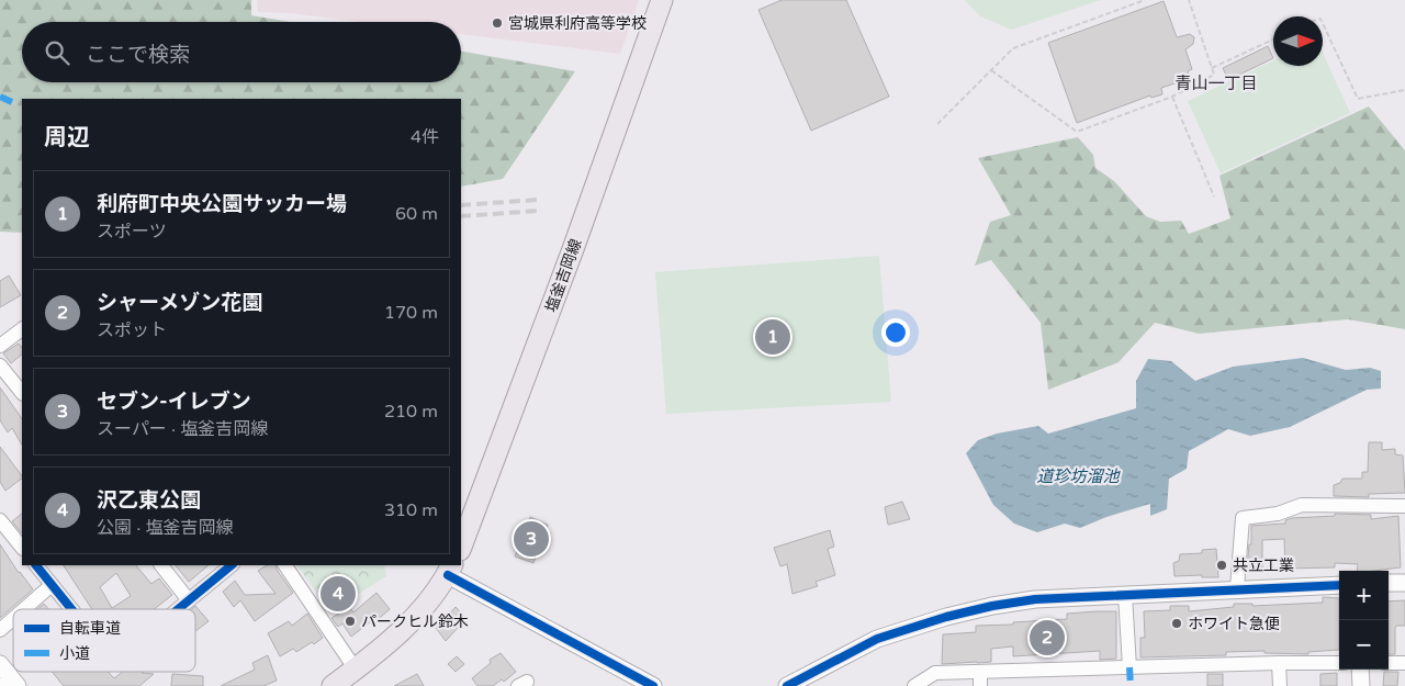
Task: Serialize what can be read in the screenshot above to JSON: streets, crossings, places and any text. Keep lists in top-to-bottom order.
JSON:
{
  "streets": {
    "main road": ["塩釜吉岡線"]
  },
  "districts": ["青山一丁目"],
  "water": ["道珍坊溜池"],
  "places": [
    "宮城県利府高等学校",
    "共立工業",
    "パークヒル鈴木",
    "ホワイト急便"
  ],
  "legend": ["自転車道", "小道"],
  "north": "right",
  "page": {
    "search": "ここで検索",
    "heading": ["周辺", "4件"],
    "list": [
      {
        "mark": "1",
        "name": "利府町中央公園サッカー場",
        "note": "スポーツ",
        "value": "60 m"
      },
      {
        "mark": "2",
        "name": "シャーメゾン花園",
        "note": "スポット",
        "value": "170 m"
      },
      {
        "mark": "3",
        "name": "セブン-イレブン",
        "note": "スーパー · 塩釜吉岡線",
        "value": "210 m"
      },
      {
        "mark": "4",
        "name": "沢乙東公園",
        "note": "公園 · 塩釜吉岡線",
        "value": "310 m"
      }
    ],
    "pins": [
      "1",
      "3",
      "4",
      "2"
    ],
    "map_buttons": ["+", "−"]
  }
}
